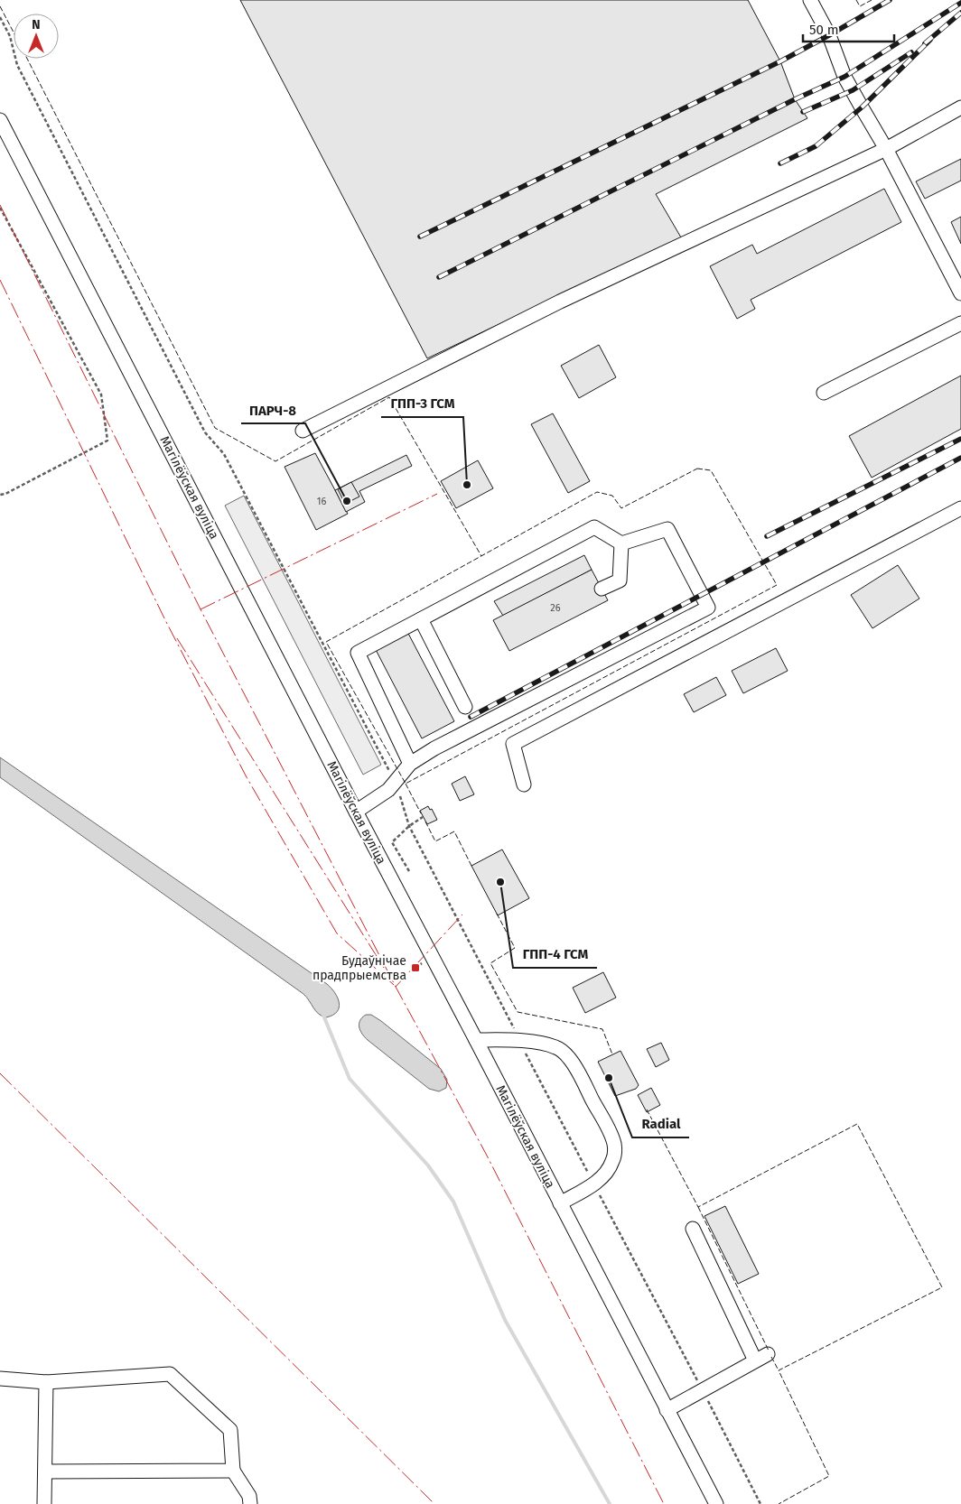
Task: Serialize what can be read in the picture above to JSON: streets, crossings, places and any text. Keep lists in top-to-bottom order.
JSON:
{
  "streets": {
    "street": ["Магілёўская вуліца"]
  },
  "places": {
    "other": [
      "ГПП-3 ГСМ",
      "ПАРЧ-8",
      "ГПП-4 ГСМ",
      "Radial"
    ],
    "transit": ["Будаўнічае прадпрыемства"]
  },
  "house_numbers": ["16", "26"],
  "scale_bar": "50 m",
  "north": "top"
}
